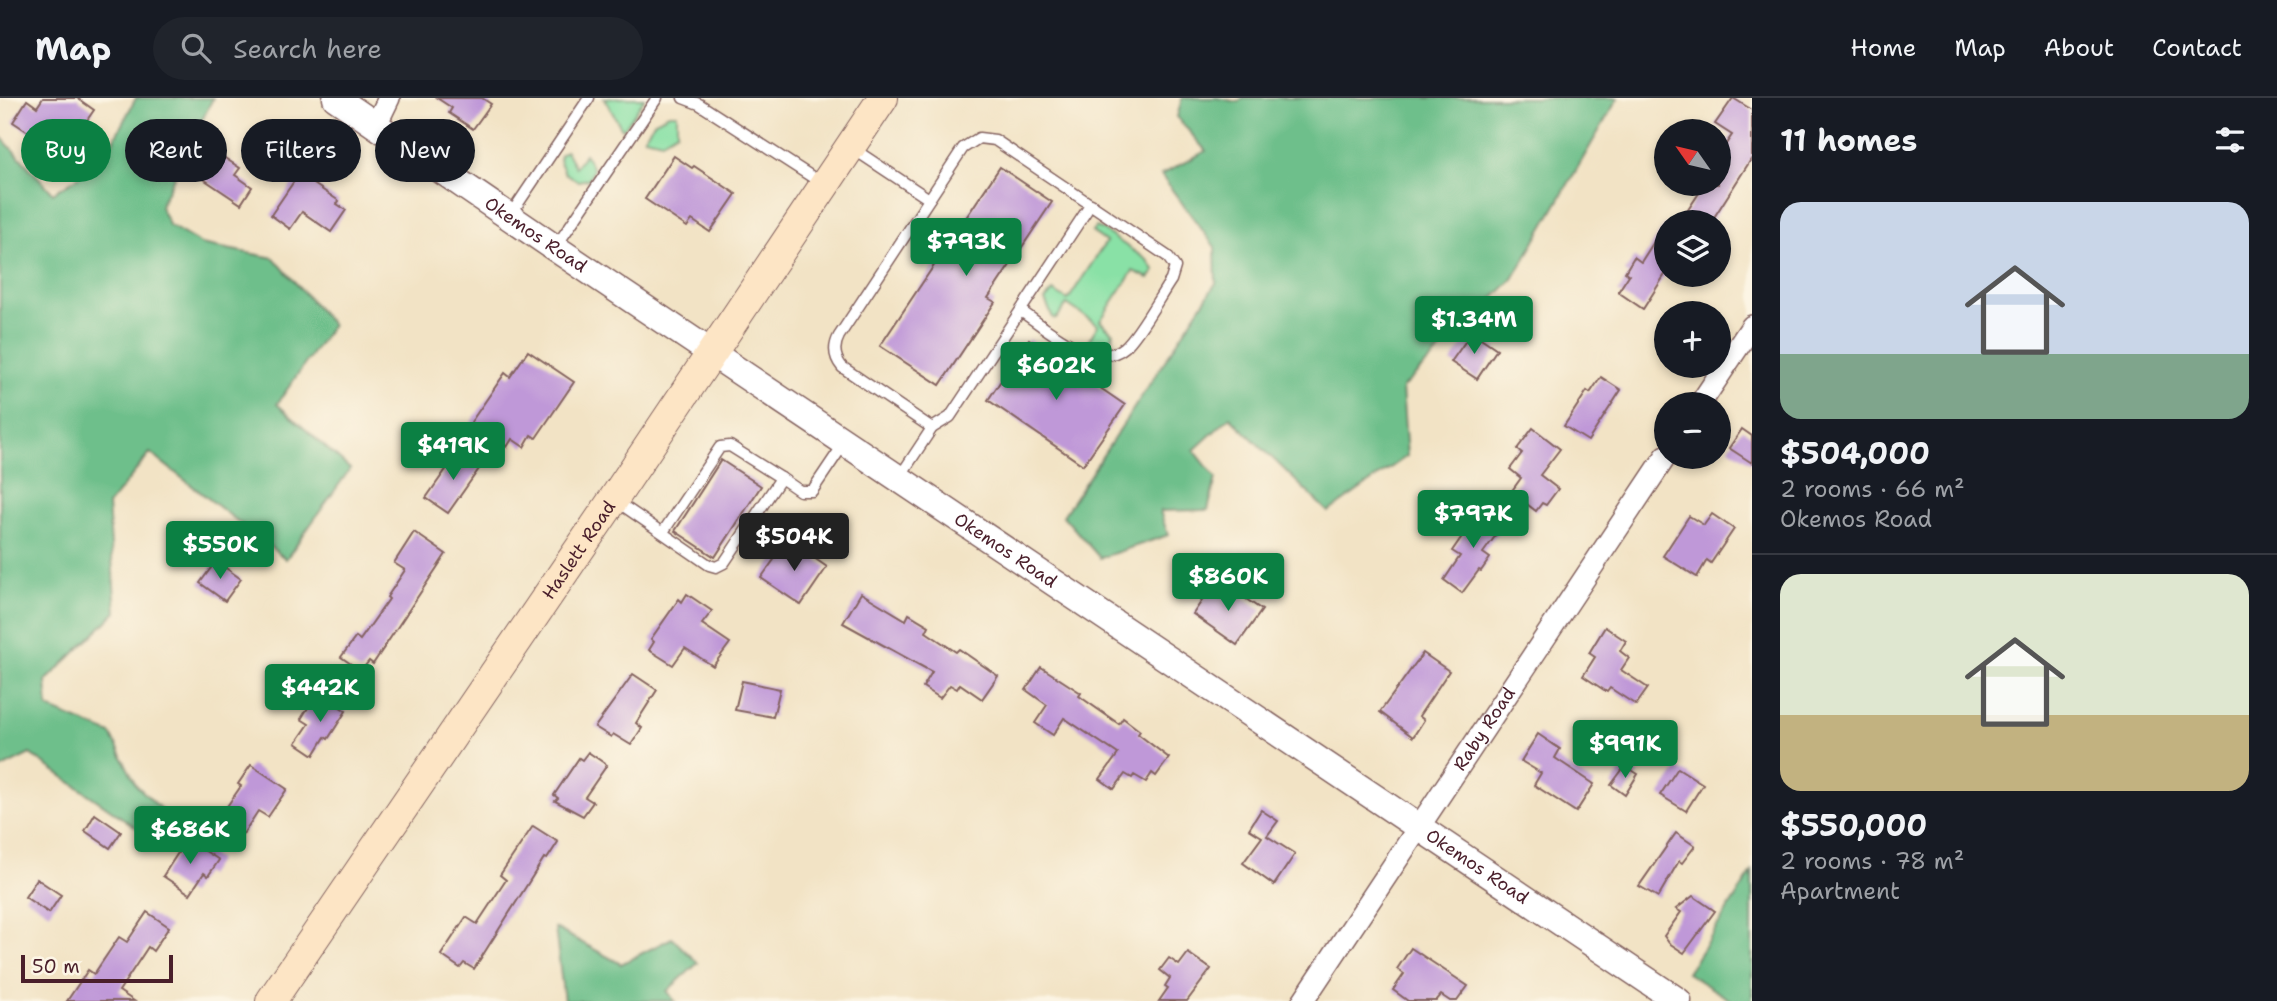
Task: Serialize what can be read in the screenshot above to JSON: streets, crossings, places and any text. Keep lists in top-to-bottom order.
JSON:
{
  "streets": {
    "main road": ["Haslett Road"],
    "street": ["Okemos Road", "Raby Road"]
  },
  "crossings": [
    ["Okemos Road", "Haslett Road"],
    ["Okemos Road", "Raby Road"]
  ],
  "scale_bar": "50 m",
  "north": "top left",
  "page": {
    "header": "Map",
    "search": "Search here",
    "nav": [
      "Home",
      "Map",
      "About",
      "Contact"
    ],
    "heading": "11 homes",
    "map_buttons": ["+", "−"],
    "chip": [
      "Buy",
      "Rent",
      "Filters",
      "New"
    ],
    "list": [
      {
        "name": "$504,000",
        "note": "2 rooms · 66 m² · Okemos Road"
      },
      {
        "name": "$550,000",
        "note": "2 rooms · 78 m² · Apartment"
      }
    ],
    "price": [
      "$793K",
      "$1.34M",
      "$602K",
      "$419K",
      "$797K",
      "$504K",
      "$550K",
      "$860K",
      "$442K",
      "$991K",
      "$686K"
    ],
    "scale": "50 m"
  }
}
